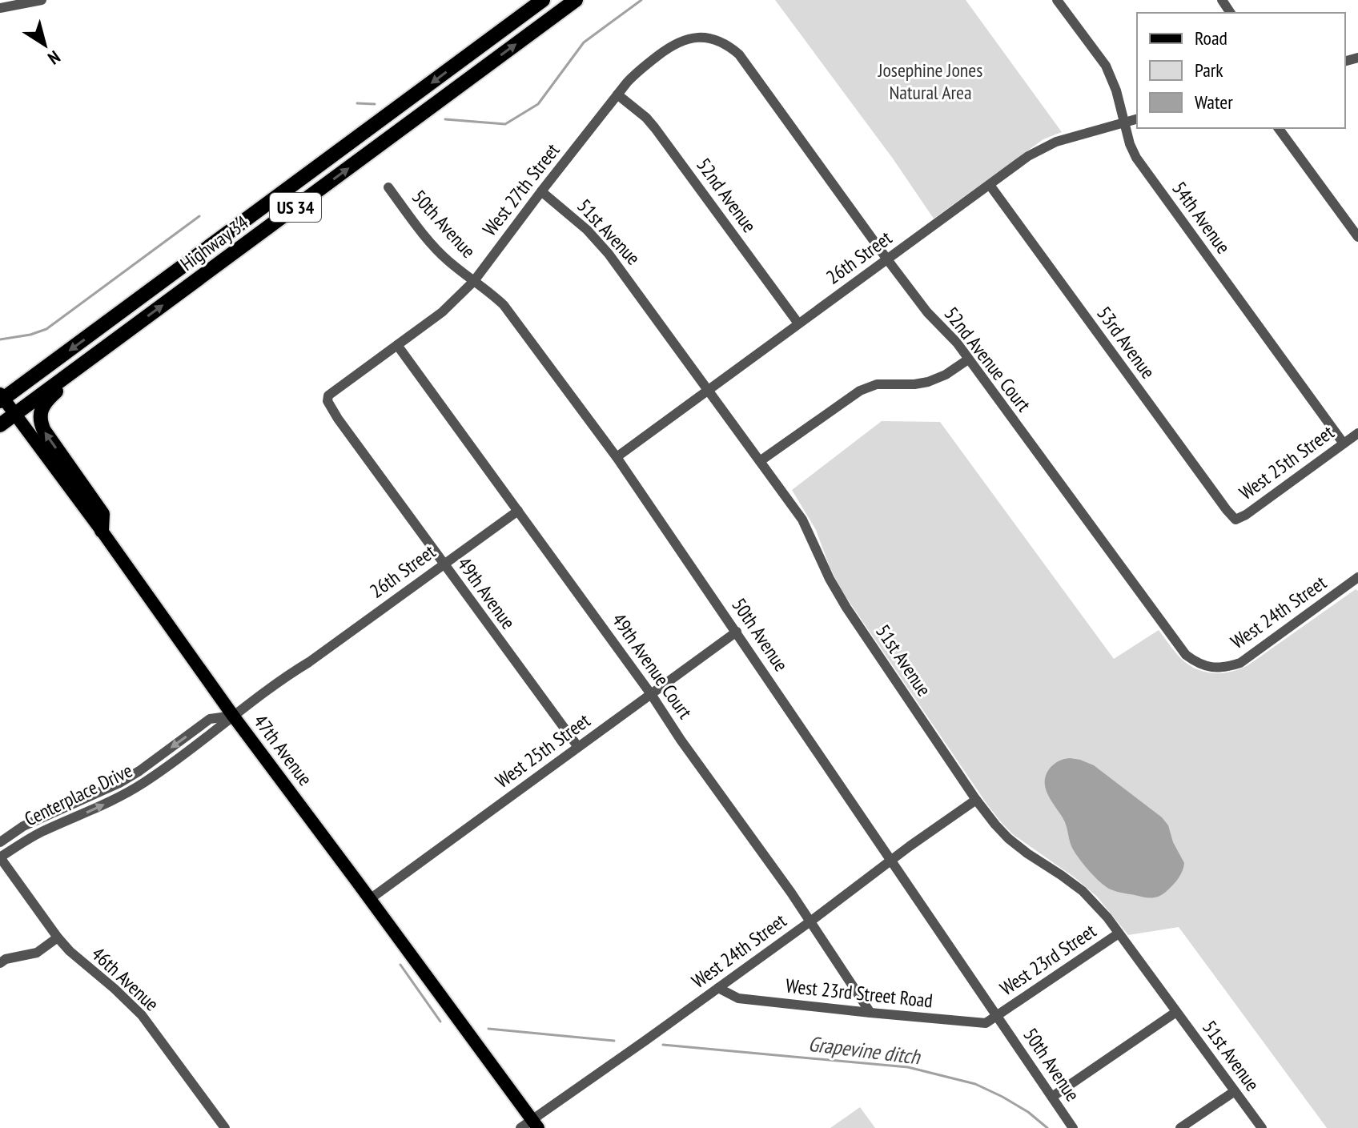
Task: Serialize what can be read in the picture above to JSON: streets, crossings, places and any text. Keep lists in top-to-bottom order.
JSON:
{
  "streets": {
    "highway": ["US 34", "Highway 34"],
    "main road": ["47th Avenue"],
    "street": [
      "West 27th Street",
      "52nd Avenue",
      "54th Avenue",
      "50th Avenue",
      "51st Avenue",
      "26th Street",
      "53rd Avenue",
      "52nd Avenue Court",
      "West 25th Street",
      "49th Avenue",
      "West 24th Street",
      "49th Avenue Court",
      "Centerplace Drive",
      "West 23rd Street",
      "46th Avenue",
      "West 23rd Street Road"
    ]
  },
  "crossings": [
    ["West 27th Street", "52nd Avenue"],
    ["West 27th Street", "50th Avenue"],
    ["West 27th Street", "51st Avenue"],
    ["West 27th Street", "52nd Avenue Court"],
    ["West 27th Street", "49th Avenue"],
    ["West 27th Street", "49th Avenue Court"],
    ["52nd Avenue", "26th Street"],
    ["54th Avenue", "26th Street"],
    ["54th Avenue", "West 25th Street"],
    ["50th Avenue", "26th Street"],
    ["50th Avenue", "West 25th Street"],
    ["50th Avenue", "West 24th Street"],
    ["50th Avenue", "West 23rd Street"],
    ["50th Avenue", "West 23rd Street Road"],
    ["51st Avenue", "26th Street"],
    ["51st Avenue", "West 24th Street"],
    ["51st Avenue", "West 23rd Street"],
    ["Highway 34", "47th Avenue"],
    ["26th Street", "53rd Avenue"],
    ["26th Street", "52nd Avenue Court"],
    ["26th Street", "49th Avenue"],
    ["26th Street", "49th Avenue Court"],
    ["26th Street", "Centerplace Drive"],
    ["53rd Avenue", "West 25th Street"],
    ["52nd Avenue Court", "West 24th Street"],
    ["West 25th Street", "49th Avenue"],
    ["West 25th Street", "49th Avenue Court"],
    ["West 25th Street", "47th Avenue"],
    ["West 24th Street", "49th Avenue Court"],
    ["West 24th Street", "47th Avenue"],
    ["West 24th Street", "West 23rd Street Road"],
    ["49th Avenue Court", "West 23rd Street Road"],
    ["47th Avenue", "Centerplace Drive"],
    ["Centerplace Drive", "46th Avenue"],
    ["West 23rd Street", "West 23rd Street Road"]
  ],
  "water": ["Grapevine ditch"],
  "parks": ["Josephine Jones Natural Area"],
  "legend": ["Road", "Park", "Water"],
  "north": "bottom right"
}
